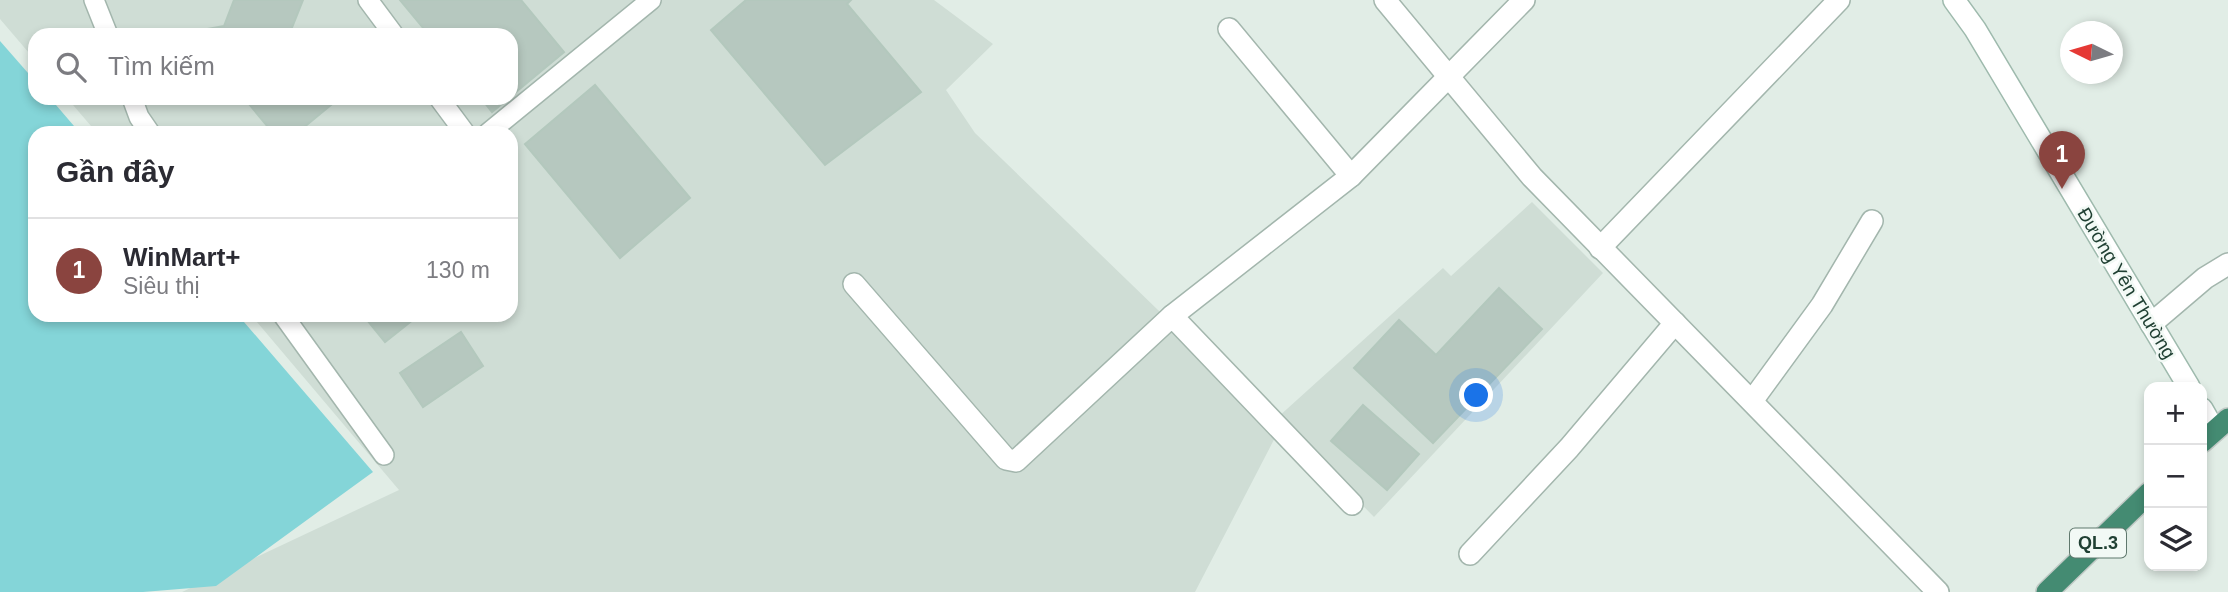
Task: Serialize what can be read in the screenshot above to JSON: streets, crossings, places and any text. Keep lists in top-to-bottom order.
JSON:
{
  "streets": {
    "highway": ["QL.3"],
    "street": ["Đường Yên Thường"]
  },
  "north": "left",
  "page": {
    "search": "Tìm kiếm",
    "heading": "Gần đây",
    "pins": "1",
    "list": [
      {
        "mark": "1",
        "name": "WinMart+",
        "note": "Siêu thị",
        "value": "130 m"
      }
    ],
    "map_buttons": ["+", "−"]
  }
}
